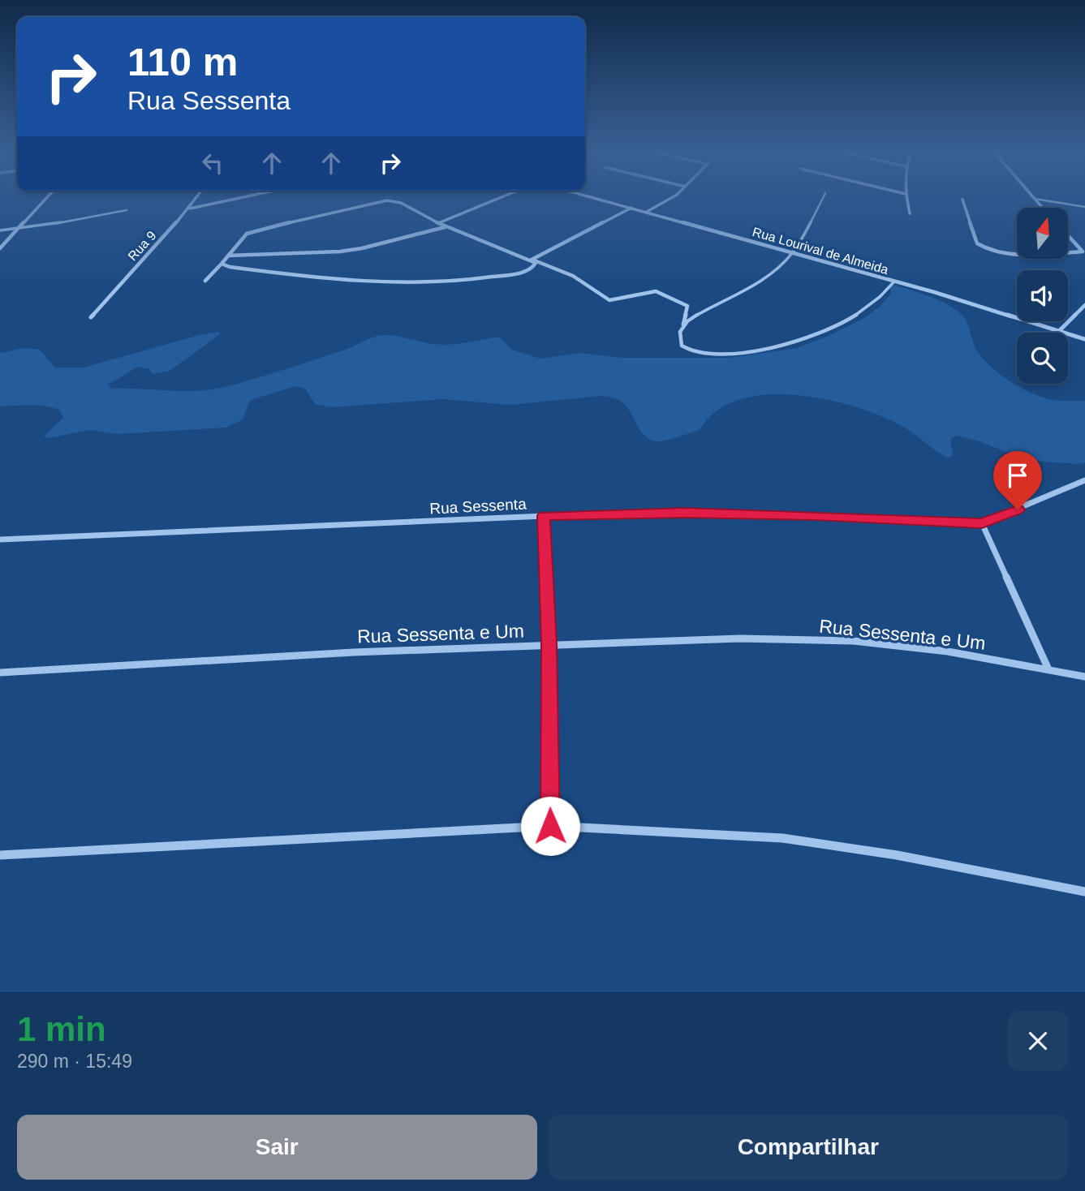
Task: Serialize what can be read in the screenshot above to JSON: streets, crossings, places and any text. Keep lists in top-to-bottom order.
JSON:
{
  "streets": {
    "street": [
      "Rua 9",
      "Rua Lourival de Almeida",
      "Rua Sessenta",
      "Rua Sessenta e Um"
    ]
  },
  "north": "top",
  "page": {
    "turn": ["110 m", "Rua Sessenta"],
    "heading": ["1 min", "290 m · 15:49"],
    "buttons": ["Sair", "Compartilhar"]
  }
}
